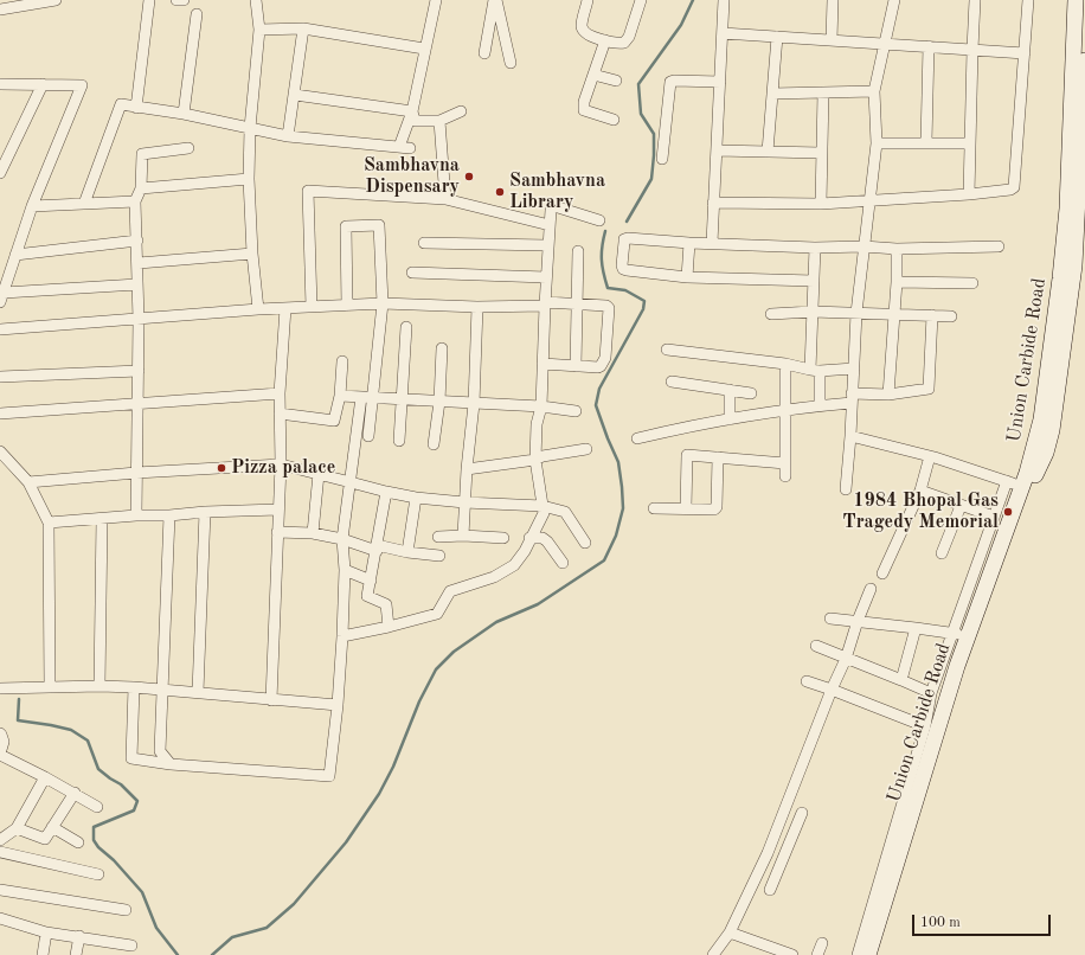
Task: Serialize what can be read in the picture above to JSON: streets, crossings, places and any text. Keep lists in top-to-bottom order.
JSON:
{
  "streets": {
    "street": ["Union Carbide Road"]
  },
  "places": [
    "Sambhavna Dispensary",
    "Sambhavna Library",
    "Pizza palace",
    "1984 Bhopal Gas Tragedy Memorial"
  ],
  "scale_bar": "100 m"
}
